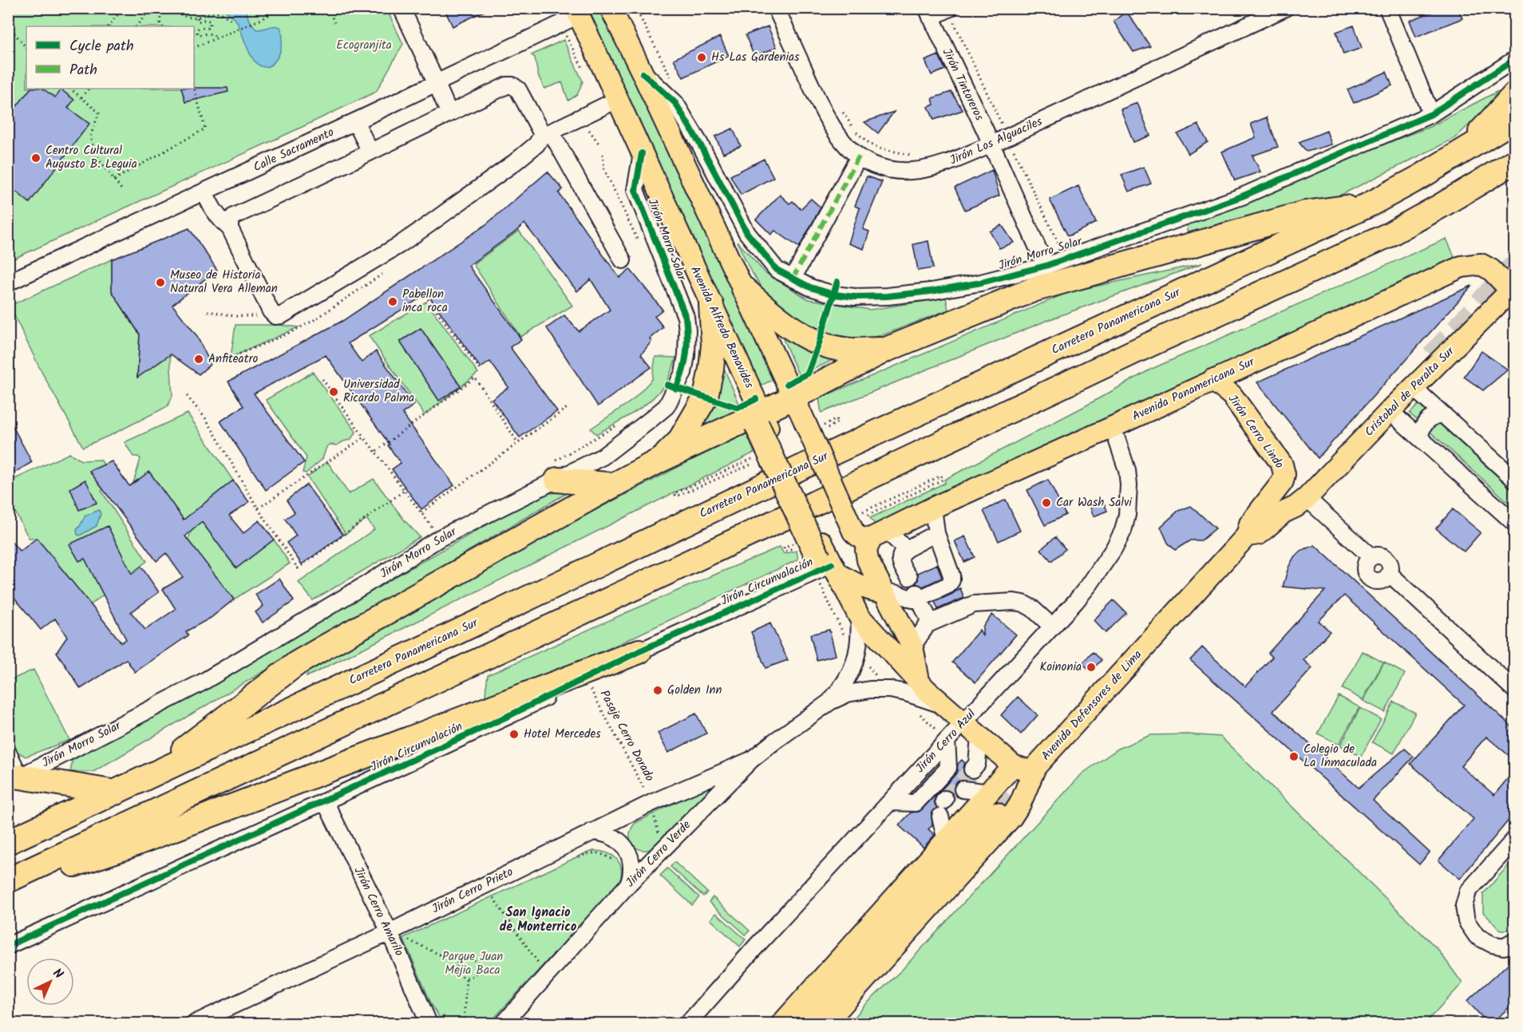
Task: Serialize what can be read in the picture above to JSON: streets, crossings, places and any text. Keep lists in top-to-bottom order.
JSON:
{
  "streets": {
    "highway": ["Carretera Panamericana Sur"],
    "main road": [
      "Avenida Alfredo Benavides",
      "Avenida Panamericana Sur",
      "Cristobal de Peralta Sur",
      "Jirón Cerro Lindo",
      "Avenida Defensores de Lima"
    ],
    "street": [
      "Jirón Tintoreros",
      "Jirón Los Alguaciles",
      "Calle Sacramento",
      "Jirón Morro Solar",
      "Jirón Circunvalación",
      "Jirón Cerro Azul",
      "Jirón Cerro Verde",
      "Jirón Cerro Prieto",
      "Jirón Cerro Amarilo"
    ],
    "path": ["Pasaje Cerro Dorado"]
  },
  "crossings": [
    ["Jirón Tintoreros", "Jirón Los Alguaciles"],
    ["Jirón Tintoreros", "Jirón Morro Solar"],
    ["Calle Sacramento", "Avenida Alfredo Benavides"],
    ["Jirón Morro Solar", "Avenida Alfredo Benavides"],
    ["Avenida Panamericana Sur", "Cristobal de Peralta Sur"],
    ["Avenida Panamericana Sur", "Jirón Cerro Lindo"],
    ["Avenida Panamericana Sur", "Jirón Cerro Azul"],
    ["Cristobal de Peralta Sur", "Avenida Defensores de Lima"],
    ["Jirón Cerro Lindo", "Avenida Defensores de Lima"],
    ["Jirón Circunvalación", "Pasaje Cerro Dorado"],
    ["Jirón Circunvalación", "Jirón Cerro Amarilo"],
    ["Pasaje Cerro Dorado", "Jirón Cerro Verde"],
    ["Pasaje Cerro Dorado", "Jirón Cerro Prieto"],
    ["Jirón Cerro Verde", "Jirón Cerro Prieto"],
    ["Jirón Cerro Prieto", "Jirón Cerro Amarilo"]
  ],
  "districts": ["San Ignacio de Monterrico"],
  "parks": ["Ecogranjita", "Parque Juan Mejia Baca"],
  "places": [
    "Hs Las Gardenias",
    "Centro Cultural Augusto B. Leguia",
    "Museo de Historia Natural Vera Alleman",
    "Pabellon inca roca",
    "Anfiteatro",
    "Universidad Ricardo Palma",
    "Car Wash Salvi",
    "Koinonia",
    "Golden Inn",
    "Hotel Mercedes",
    "Colegio de La Inmaculada"
  ],
  "legend": ["Cycle path", "Path"],
  "north": "top right"
}
